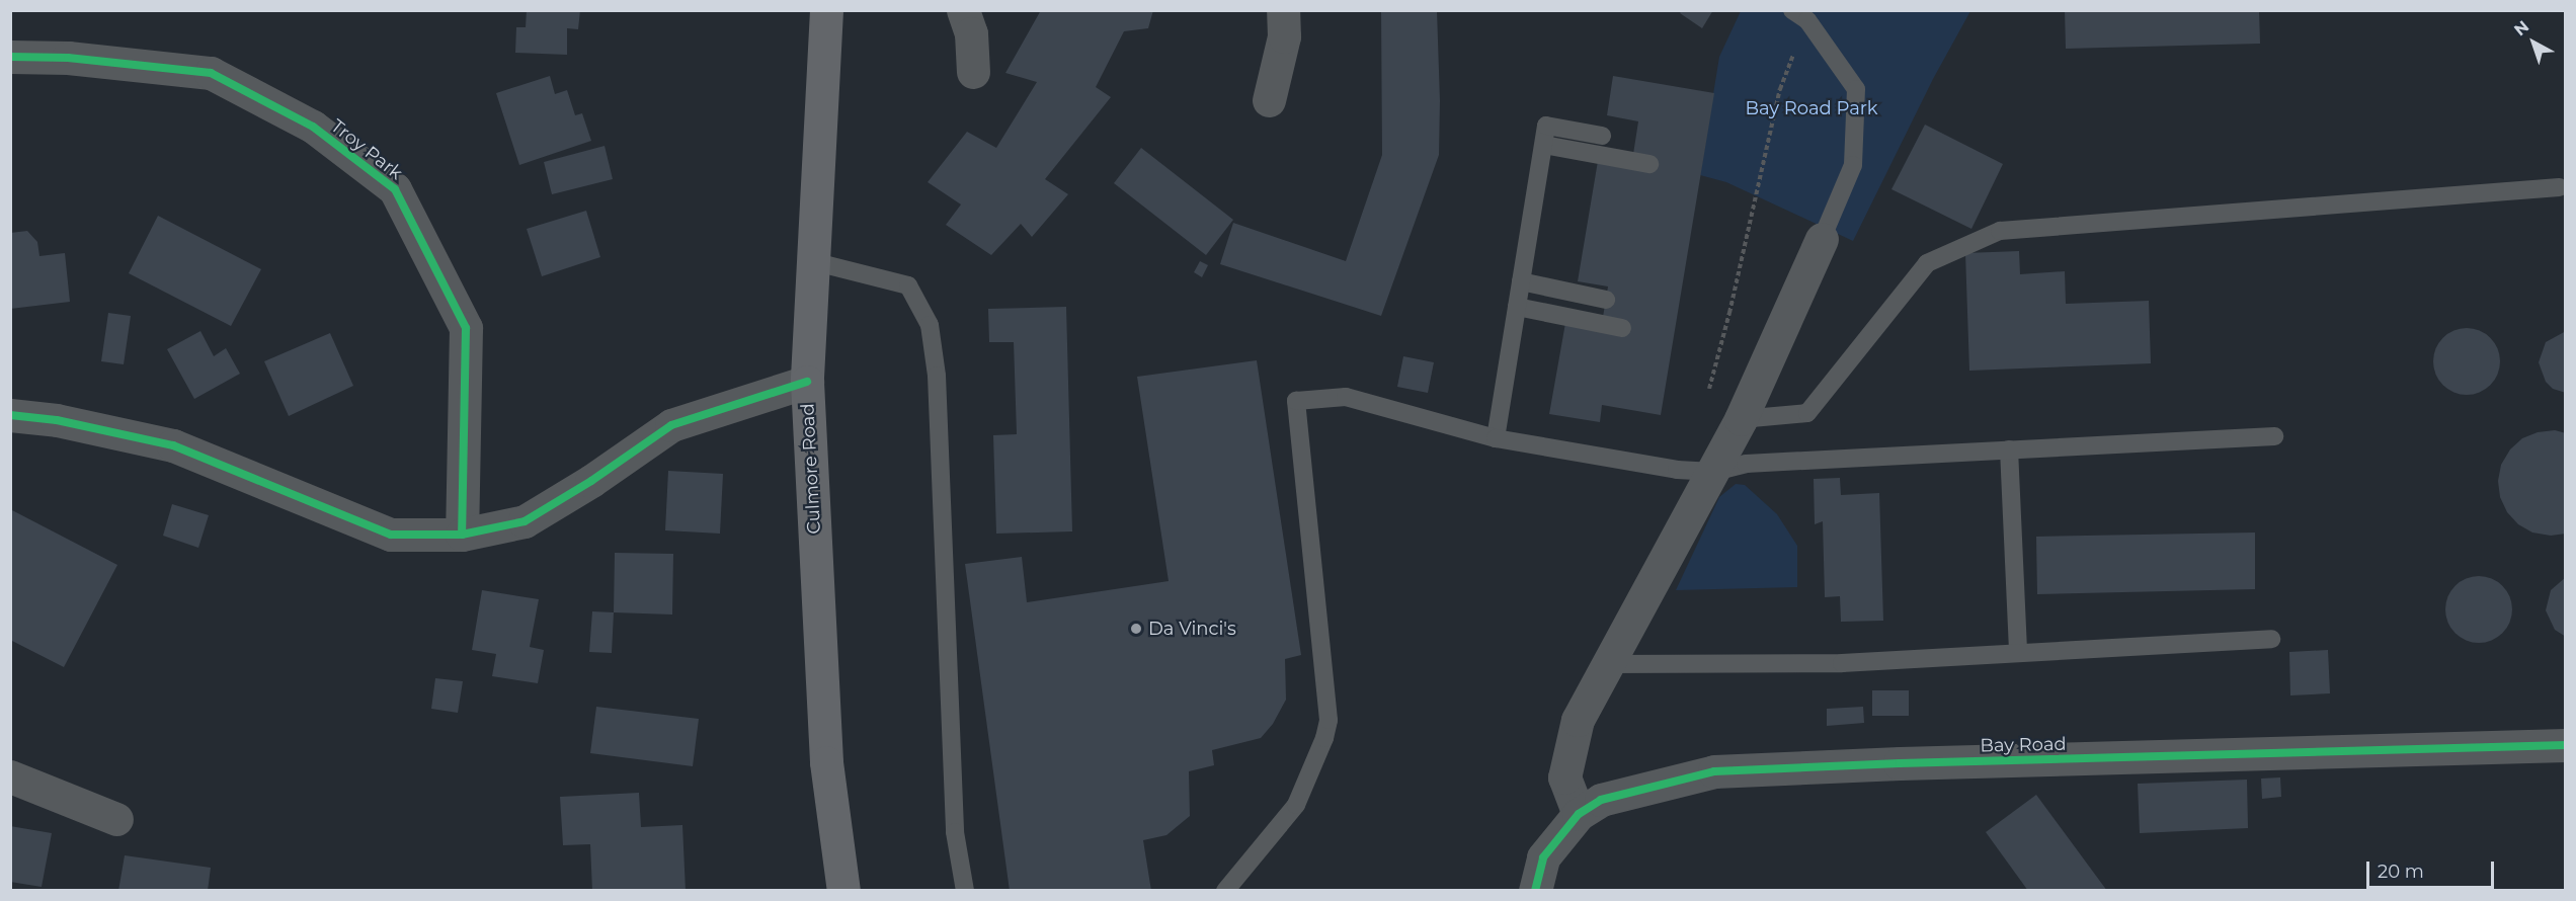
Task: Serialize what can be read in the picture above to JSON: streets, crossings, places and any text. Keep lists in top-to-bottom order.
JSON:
{
  "streets": {
    "highway": ["Culmore Road"],
    "street": ["Troy Park", "Bay Road"]
  },
  "parks": ["Bay Road Park"],
  "places": ["Da Vinci's"],
  "scale_bar": "20 m",
  "north": "top left"
}
